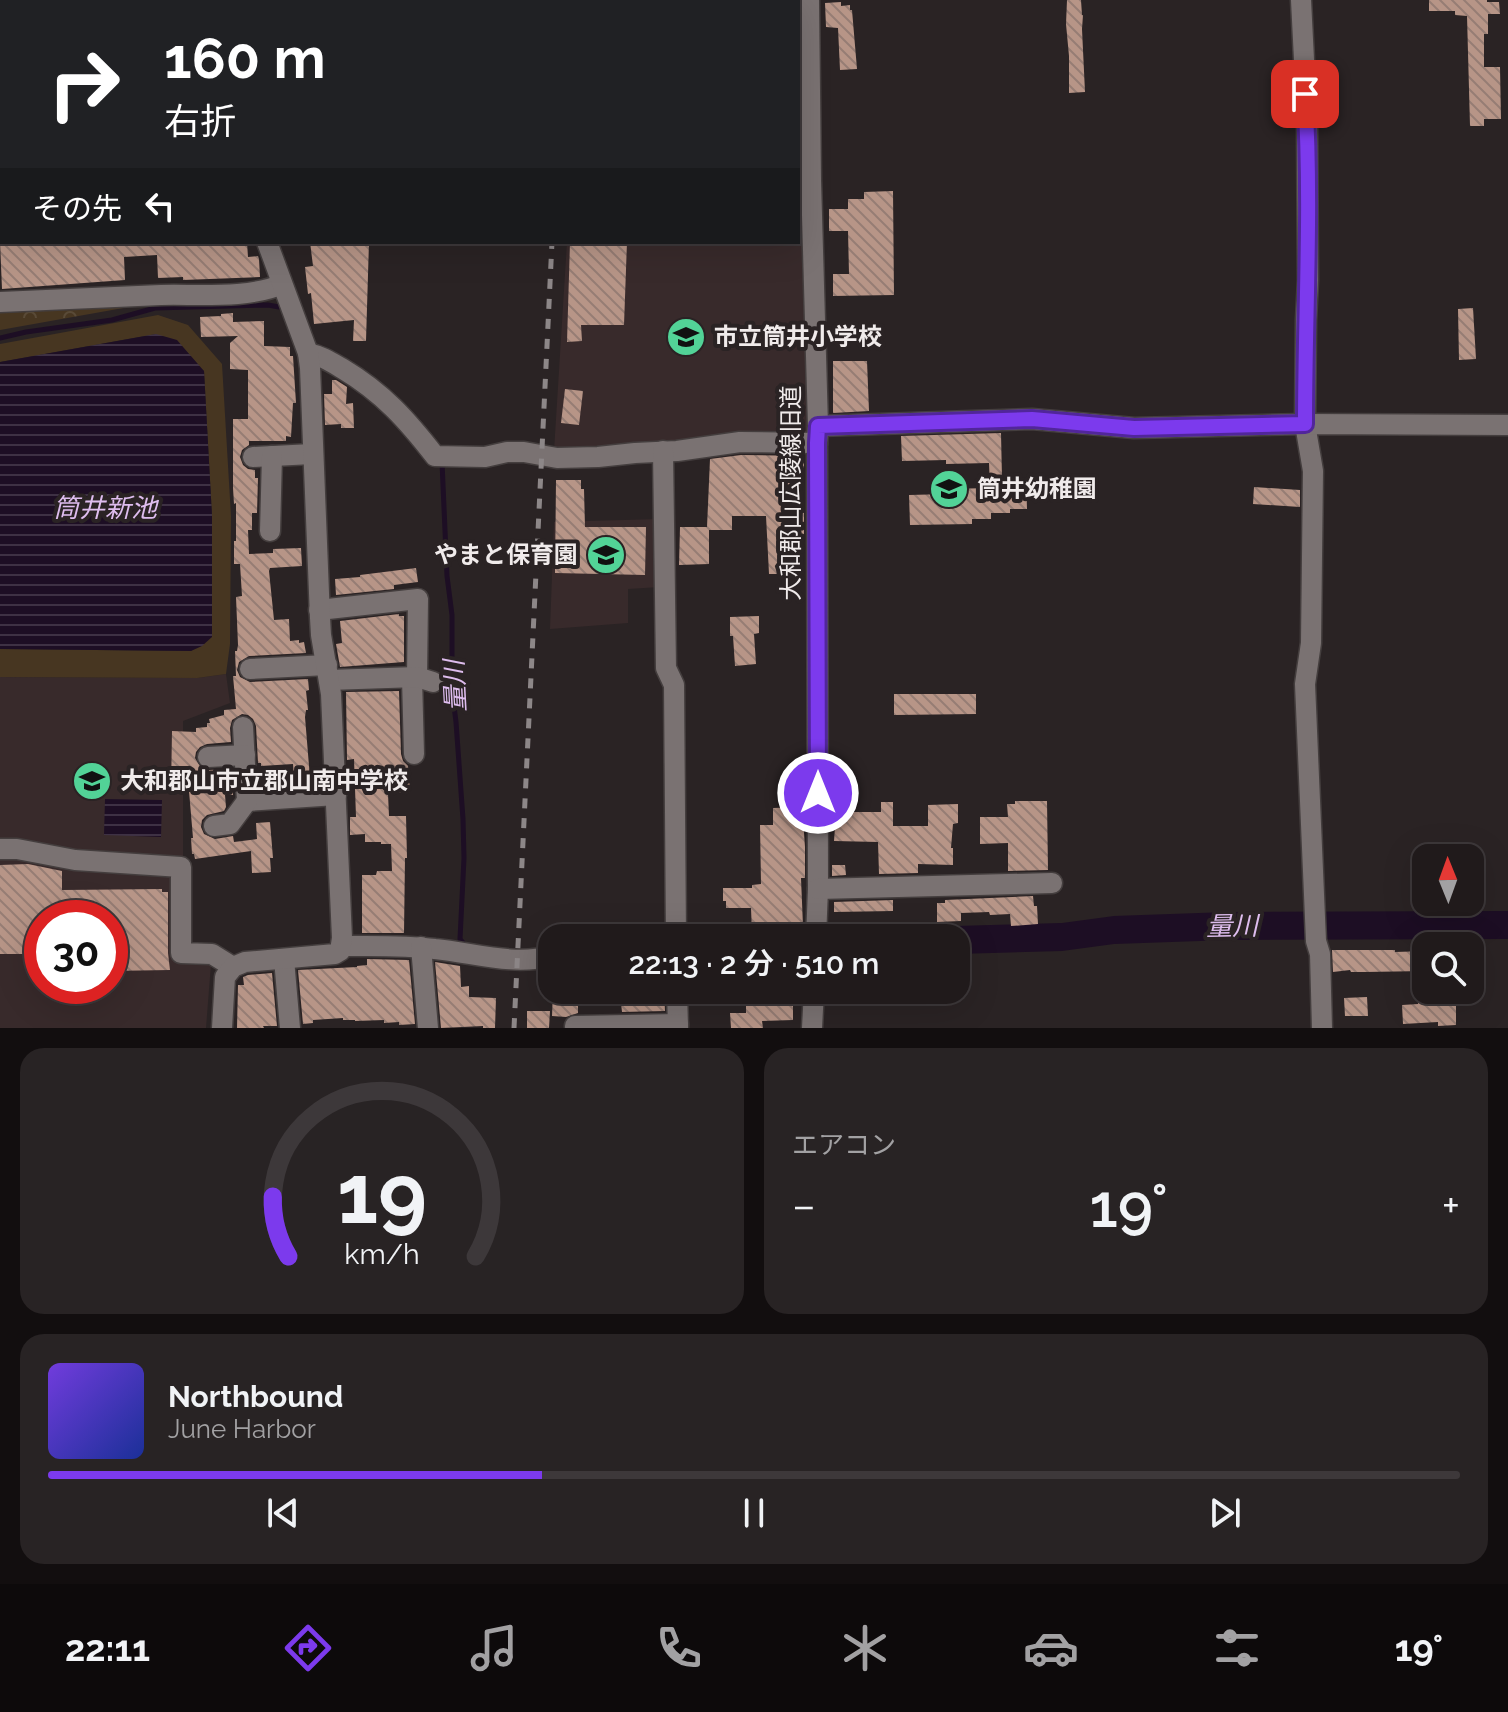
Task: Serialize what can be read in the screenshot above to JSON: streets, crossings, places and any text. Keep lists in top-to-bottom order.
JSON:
{
  "streets": {
    "street": ["大和郡山広陵線旧道"]
  },
  "water": ["筒井新池", "量川"],
  "places": {
    "school or university": [
      "市立筒井小学校",
      "筒井幼稚園",
      "やまと保育園",
      "大和郡山市立郡山南中学校"
    ]
  },
  "north": "top",
  "page": {
    "turn": ["160 m", "右折"],
    "then": "その先",
    "limit": "30",
    "trip": "22:13 · 2 分 · 510 m",
    "tile": "エアコン",
    "heat": ["−", "19°", "+"],
    "song": ["Northbound", "June Harbor"],
    "tabs": ["22:11", "19°"],
    "gauge": ["19", "km/h"]
  }
}
